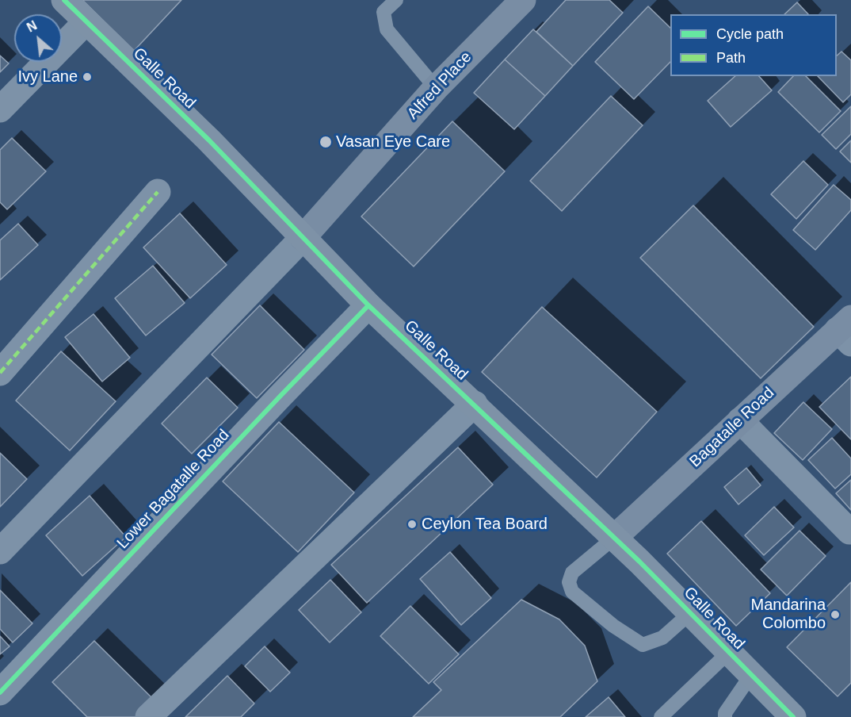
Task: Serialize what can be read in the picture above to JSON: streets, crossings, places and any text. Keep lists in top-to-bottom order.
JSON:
{
  "streets": {
    "highway": ["Galle Road"],
    "main road": ["Alfred Place", "Bagatalle Road"],
    "street": ["Lower Bagatalle Road"]
  },
  "crossings": [
    ["Galle Road", "Alfred Place"],
    ["Galle Road", "Bagatalle Road"],
    ["Galle Road", "Lower Bagatalle Road"]
  ],
  "places": [
    "Ivy Lane",
    "Vasan Eye Care",
    "Ceylon Tea Board",
    "Mandarina Colombo"
  ],
  "legend": ["Cycle path", "Path"],
  "north": "top left"
}
